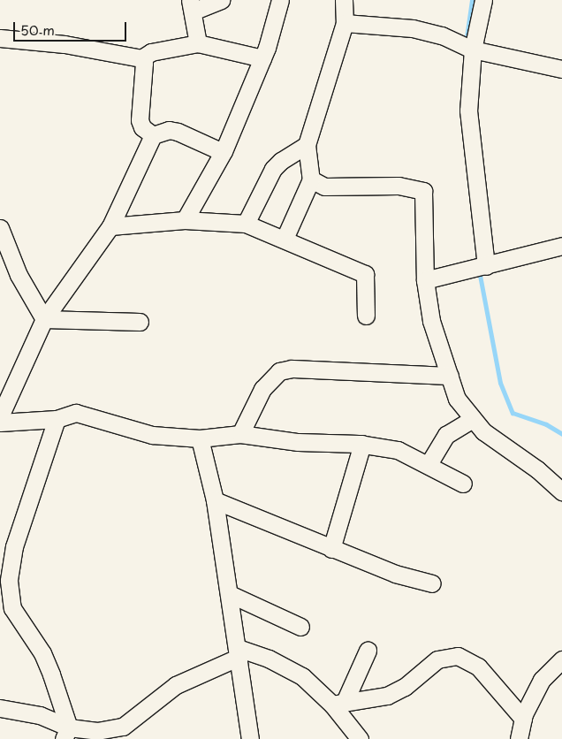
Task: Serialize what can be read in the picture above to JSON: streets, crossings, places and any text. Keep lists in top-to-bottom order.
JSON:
{
  "scale_bar": "50 m"
}
